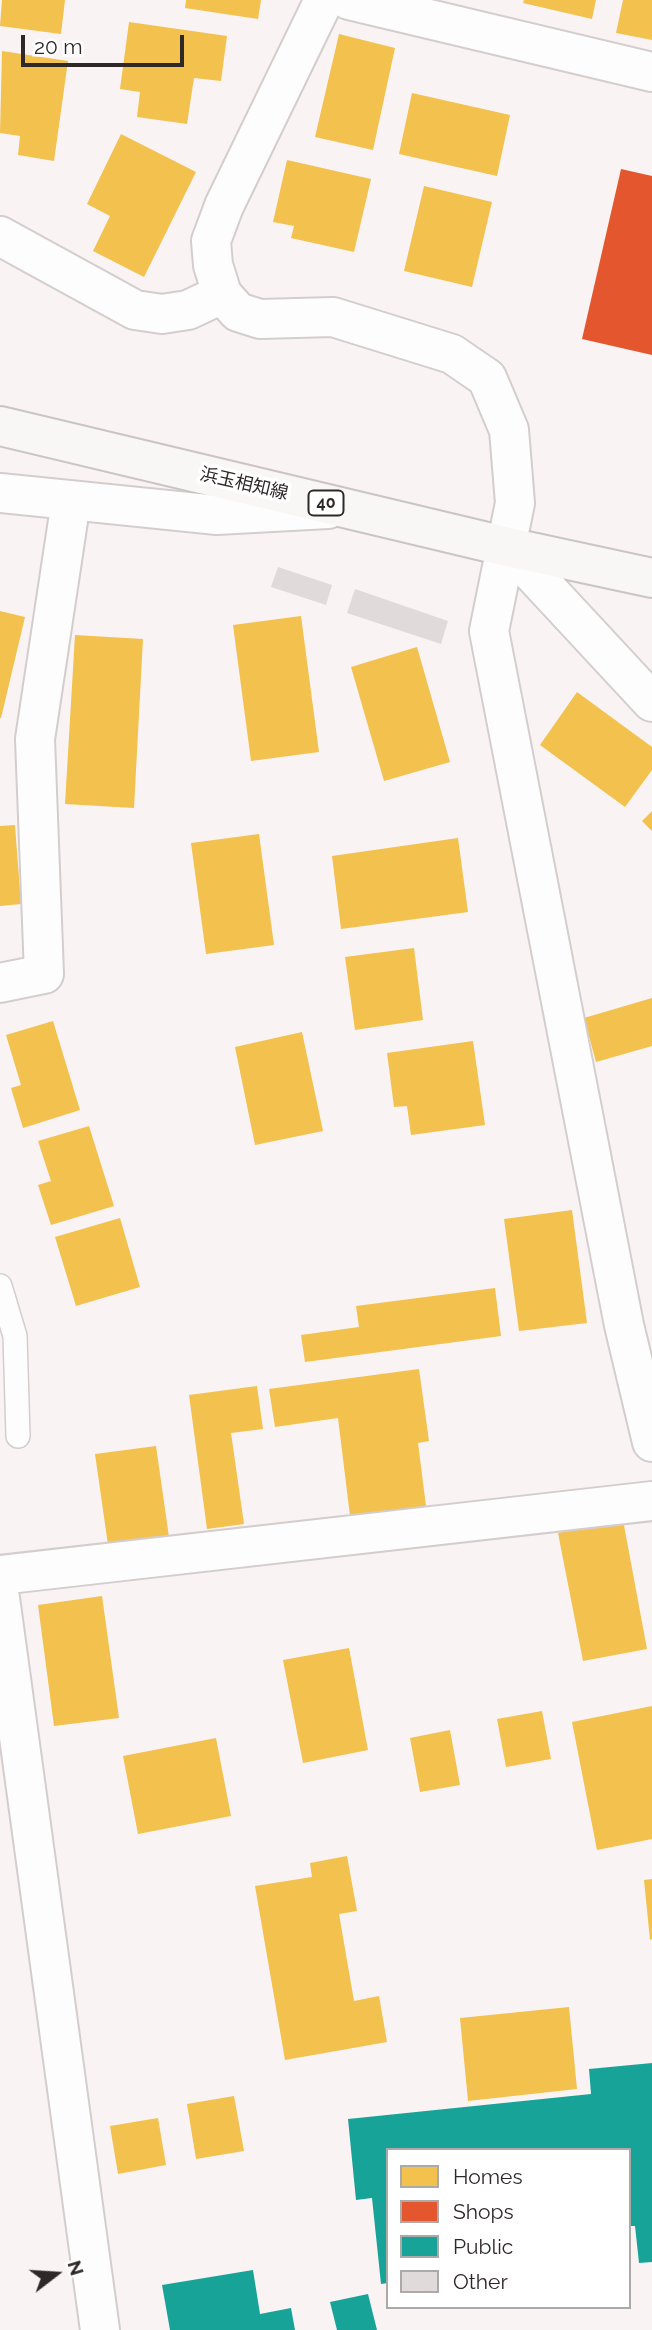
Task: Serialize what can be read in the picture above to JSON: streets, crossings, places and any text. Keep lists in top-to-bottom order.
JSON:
{
  "streets": {
    "main road": ["浜玉相知線", "40"]
  },
  "legend": [
    "Homes",
    "Shops",
    "Public",
    "Other"
  ],
  "scale_bar": "20 m",
  "north": "right"
}
